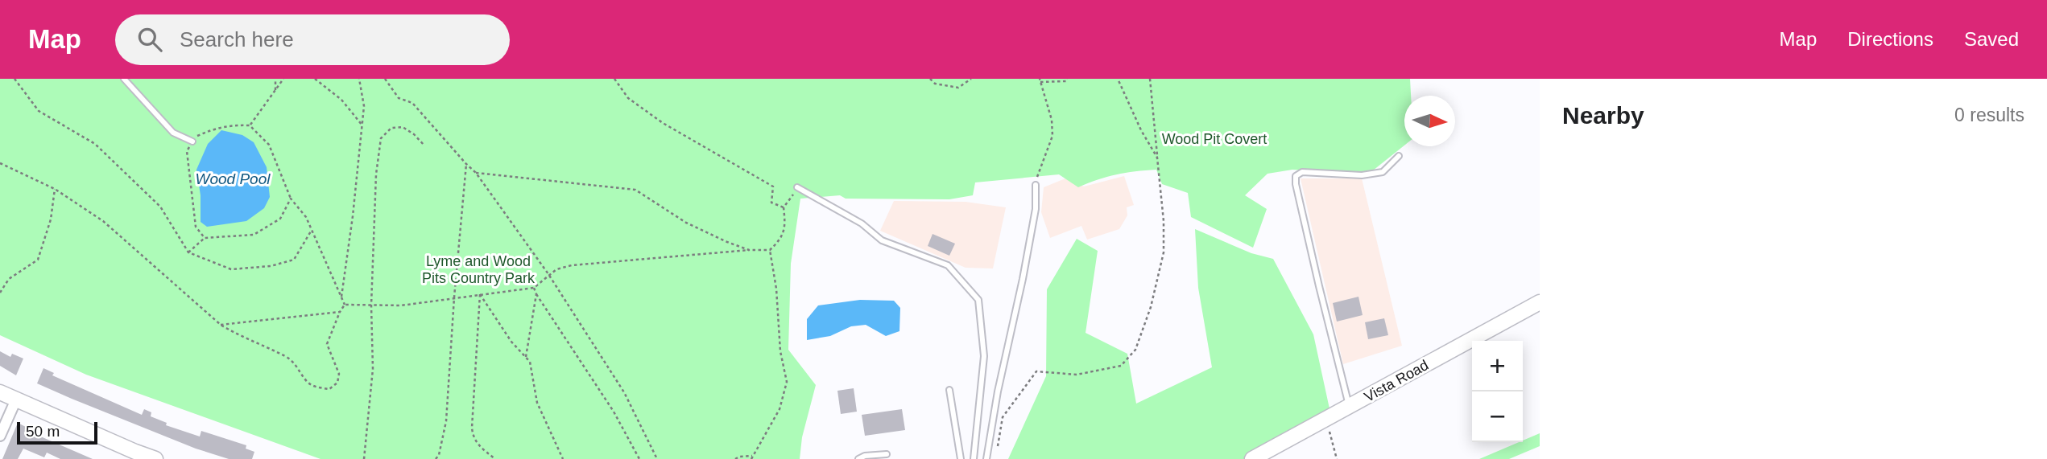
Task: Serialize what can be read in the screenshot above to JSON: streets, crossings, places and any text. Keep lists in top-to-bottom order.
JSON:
{
  "streets": {
    "main road": ["Vista Road"]
  },
  "water": ["Wood Pool"],
  "parks": ["Wood Pit Covert", "Lyme and Wood Pits Country Park"],
  "scale_bar": "50 m",
  "north": "right",
  "page": {
    "header": "Map",
    "search": "Search here",
    "nav": ["Map", "Directions", "Saved"],
    "heading": ["Nearby", "0 results"],
    "map_buttons": ["+", "−"],
    "scale": "50 m"
  }
}
